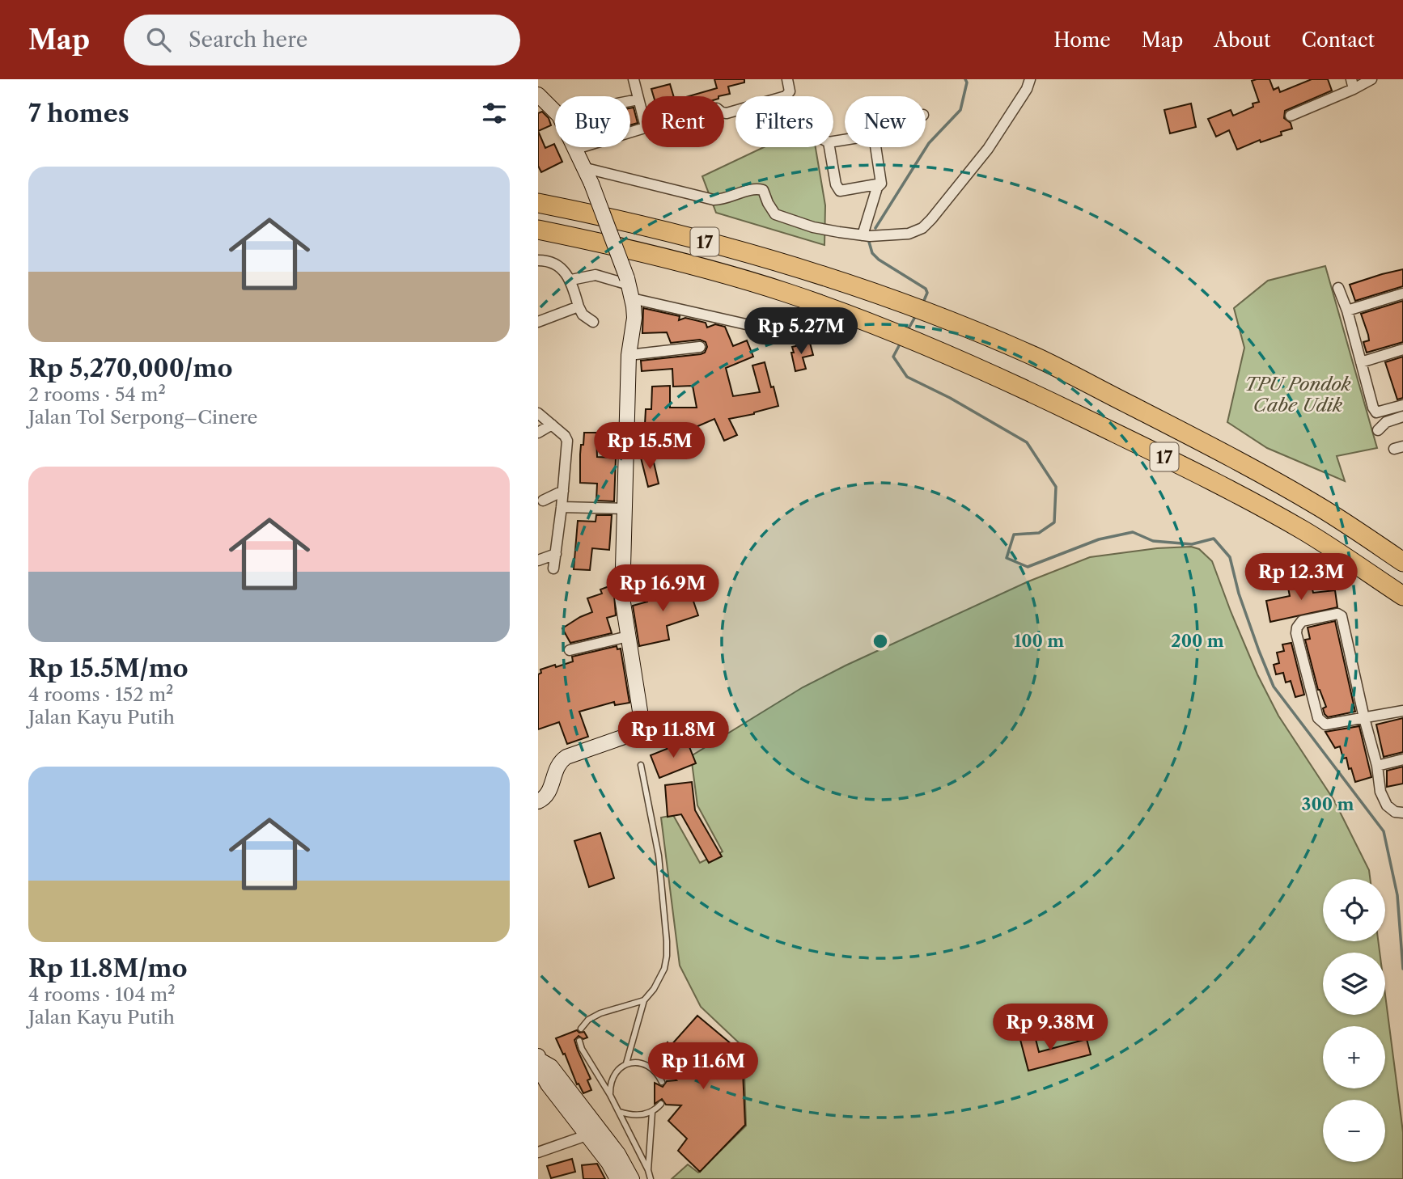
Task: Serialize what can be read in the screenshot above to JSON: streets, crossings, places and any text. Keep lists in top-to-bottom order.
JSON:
{
  "streets": {
    "highway": ["17"]
  },
  "parks": ["TPU Pondok Cabe Udik"],
  "page": {
    "header": "Map",
    "search": "Search here",
    "nav": [
      "Home",
      "Map",
      "About",
      "Contact"
    ],
    "heading": "7 homes",
    "chip": [
      "Buy",
      "Rent",
      "Filters",
      "New"
    ],
    "list": [
      {
        "name": "Rp 5,270,000/mo",
        "note": "2 rooms · 54 m² · Jalan Tol Serpong–Cinere"
      },
      {
        "name": "Rp 15.5M/mo",
        "note": "4 rooms · 152 m² · Jalan Kayu Putih"
      },
      {
        "name": "Rp 11.8M/mo",
        "note": "4 rooms · 104 m² · Jalan Kayu Putih"
      }
    ],
    "price": [
      "Rp 5.27M",
      "Rp 15.5M",
      "Rp 12.3M",
      "Rp 16.9M",
      "Rp 11.8M",
      "Rp 9.38M",
      "Rp 11.6M"
    ],
    "map_buttons": ["+", "−"]
  },
  "rings": ["100 m", "200 m", "300 m"]
}
